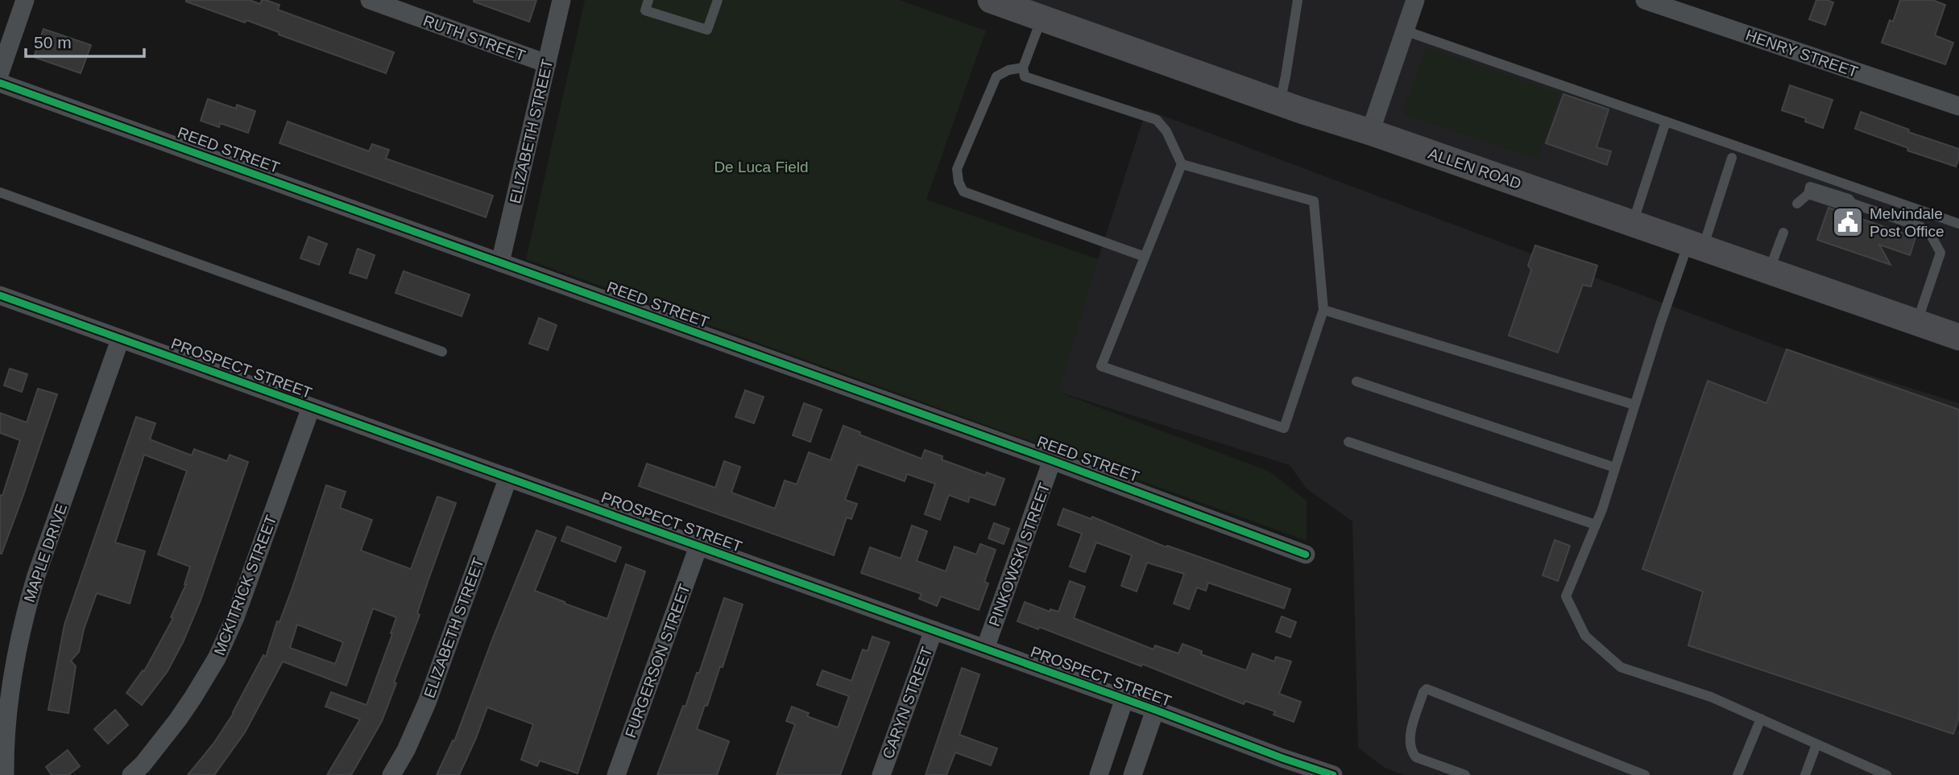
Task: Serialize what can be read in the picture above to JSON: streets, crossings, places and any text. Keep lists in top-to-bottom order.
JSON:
{
  "streets": {
    "main road": ["ALLEN ROAD"],
    "street": [
      "RUTH STREET",
      "HENRY STREET",
      "ELIZABETH STREET",
      "REED STREET",
      "PROSPECT STREET",
      "MAPLE DRIVE",
      "PINKOWSKI STREET",
      "MCKITRICK STREET",
      "FURGERSON STREET",
      "CARYN STREET"
    ]
  },
  "crossings": [
    ["RUTH STREET", "ELIZABETH STREET"],
    ["ELIZABETH STREET", "REED STREET"],
    ["ELIZABETH STREET", "PROSPECT STREET"],
    ["REED STREET", "PINKOWSKI STREET"],
    ["PROSPECT STREET", "MAPLE DRIVE"],
    ["PROSPECT STREET", "PINKOWSKI STREET"],
    ["PROSPECT STREET", "MCKITRICK STREET"],
    ["PROSPECT STREET", "FURGERSON STREET"],
    ["PROSPECT STREET", "CARYN STREET"]
  ],
  "parks": ["De Luca Field"],
  "places": {
    "public building": ["Melvindale Post Office"]
  },
  "scale_bar": "50 m"
}
